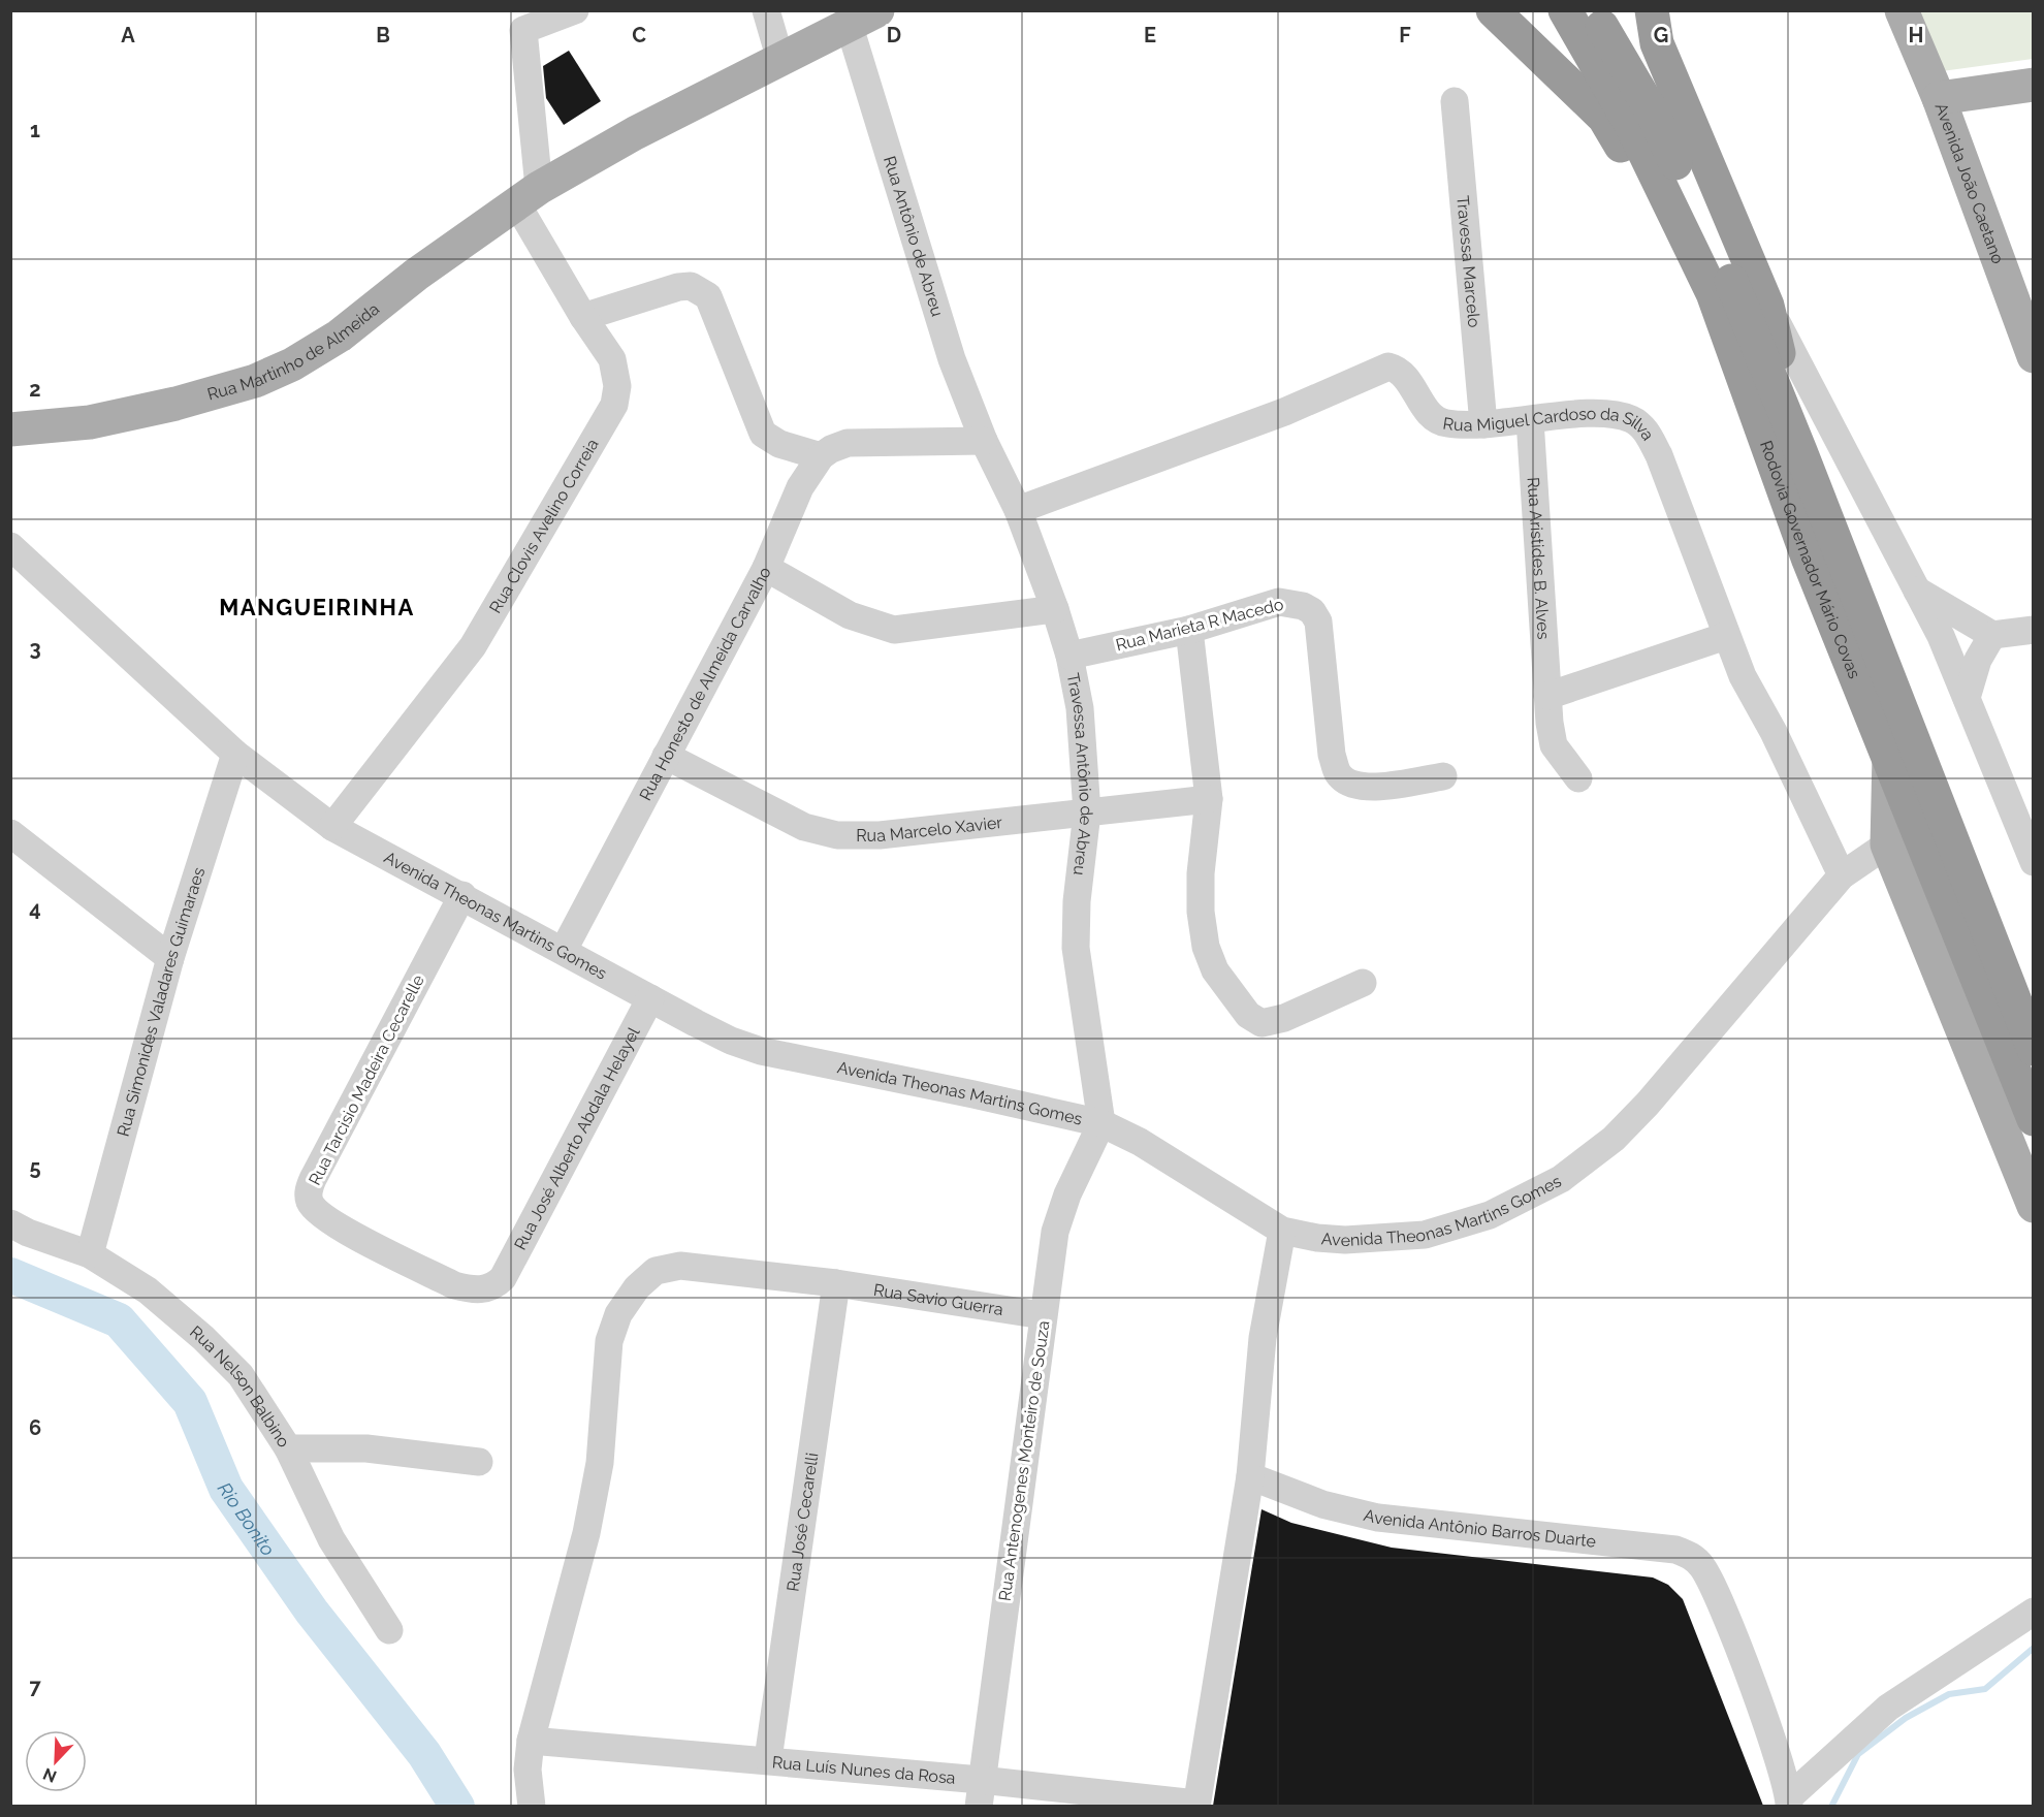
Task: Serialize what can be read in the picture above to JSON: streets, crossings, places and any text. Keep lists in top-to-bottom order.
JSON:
{
  "streets": {
    "highway": ["Rodovia Governador Mário Covas"],
    "main road": ["Avenida João Caetano", "Rua Martinho de Almeida"],
    "street": [
      "Rua Antônio de Abreu",
      "Travessa Marcelo",
      "Rua Miguel Cardoso da Silva",
      "Rua Clovis Avelino Correia",
      "Rua Aristides B. Alves",
      "Rua Marieta R Macedo",
      "Rua Honesto de Almeida Carvalho",
      "Travessa Antônio de Abreu",
      "Rua Marcelo Xavier",
      "Avenida Theonas Martins Gomes",
      "Rua Simonides Valadares Guimaraes",
      "Rua Tarcisio Madeira Cecarelle",
      "Rua José Alberto Abdala Helayel",
      "Rua Savio Guerra",
      "Rua Nelson Balbino",
      "Rua Antenogenes Monteiro de Souza",
      "Rua José Cecarelli",
      "Avenida Antônio Barros Duarte",
      "Rua Luís Nunes da Rosa"
    ]
  },
  "crossings": [
    ["Rua Antônio de Abreu", "Rua Martinho de Almeida"],
    ["Rua Antônio de Abreu", "Travessa Antônio de Abreu"],
    ["Travessa Marcelo", "Rua Miguel Cardoso da Silva"],
    ["Rua Martinho de Almeida", "Rua Clovis Avelino Correia"],
    ["Rua Miguel Cardoso da Silva", "Rua Aristides B. Alves"],
    ["Rua Miguel Cardoso da Silva", "Travessa Antônio de Abreu"],
    ["Rua Miguel Cardoso da Silva", "Avenida Theonas Martins Gomes"],
    ["Rua Clovis Avelino Correia", "Avenida Theonas Martins Gomes"],
    ["Rua Marieta R Macedo", "Travessa Antônio de Abreu"],
    ["Rua Honesto de Almeida Carvalho", "Rua Marcelo Xavier"],
    ["Rua Honesto de Almeida Carvalho", "Avenida Theonas Martins Gomes"],
    ["Travessa Antônio de Abreu", "Rua Marcelo Xavier"],
    ["Travessa Antônio de Abreu", "Avenida Theonas Martins Gomes"],
    ["Travessa Antônio de Abreu", "Rua Antenogenes Monteiro de Souza"],
    ["Avenida Theonas Martins Gomes", "Rua Simonides Valadares Guimaraes"],
    ["Avenida Theonas Martins Gomes", "Rua Tarcisio Madeira Cecarelle"],
    ["Avenida Theonas Martins Gomes", "Rua José Alberto Abdala Helayel"],
    ["Avenida Theonas Martins Gomes", "Rua Antenogenes Monteiro de Souza"],
    ["Rua Simonides Valadares Guimaraes", "Rua Nelson Balbino"],
    ["Rua Tarcisio Madeira Cecarelle", "Rua José Alberto Abdala Helayel"],
    ["Rua Savio Guerra", "Rua Antenogenes Monteiro de Souza"],
    ["Rua Savio Guerra", "Rua José Cecarelli"],
    ["Rua Savio Guerra", "Rua Luís Nunes da Rosa"],
    ["Rua Antenogenes Monteiro de Souza", "Rua Luís Nunes da Rosa"],
    ["Rua José Cecarelli", "Rua Luís Nunes da Rosa"]
  ],
  "districts": ["MANGUEIRINHA"],
  "water": ["Rio Bonito"],
  "north": "bottom left",
  "grid": {
    "columns": [
      "A",
      "B",
      "C",
      "D",
      "E",
      "F",
      "G",
      "H"
    ],
    "rows": [
      "1",
      "2",
      "3",
      "4",
      "5",
      "6",
      "7"
    ]
  }
}
